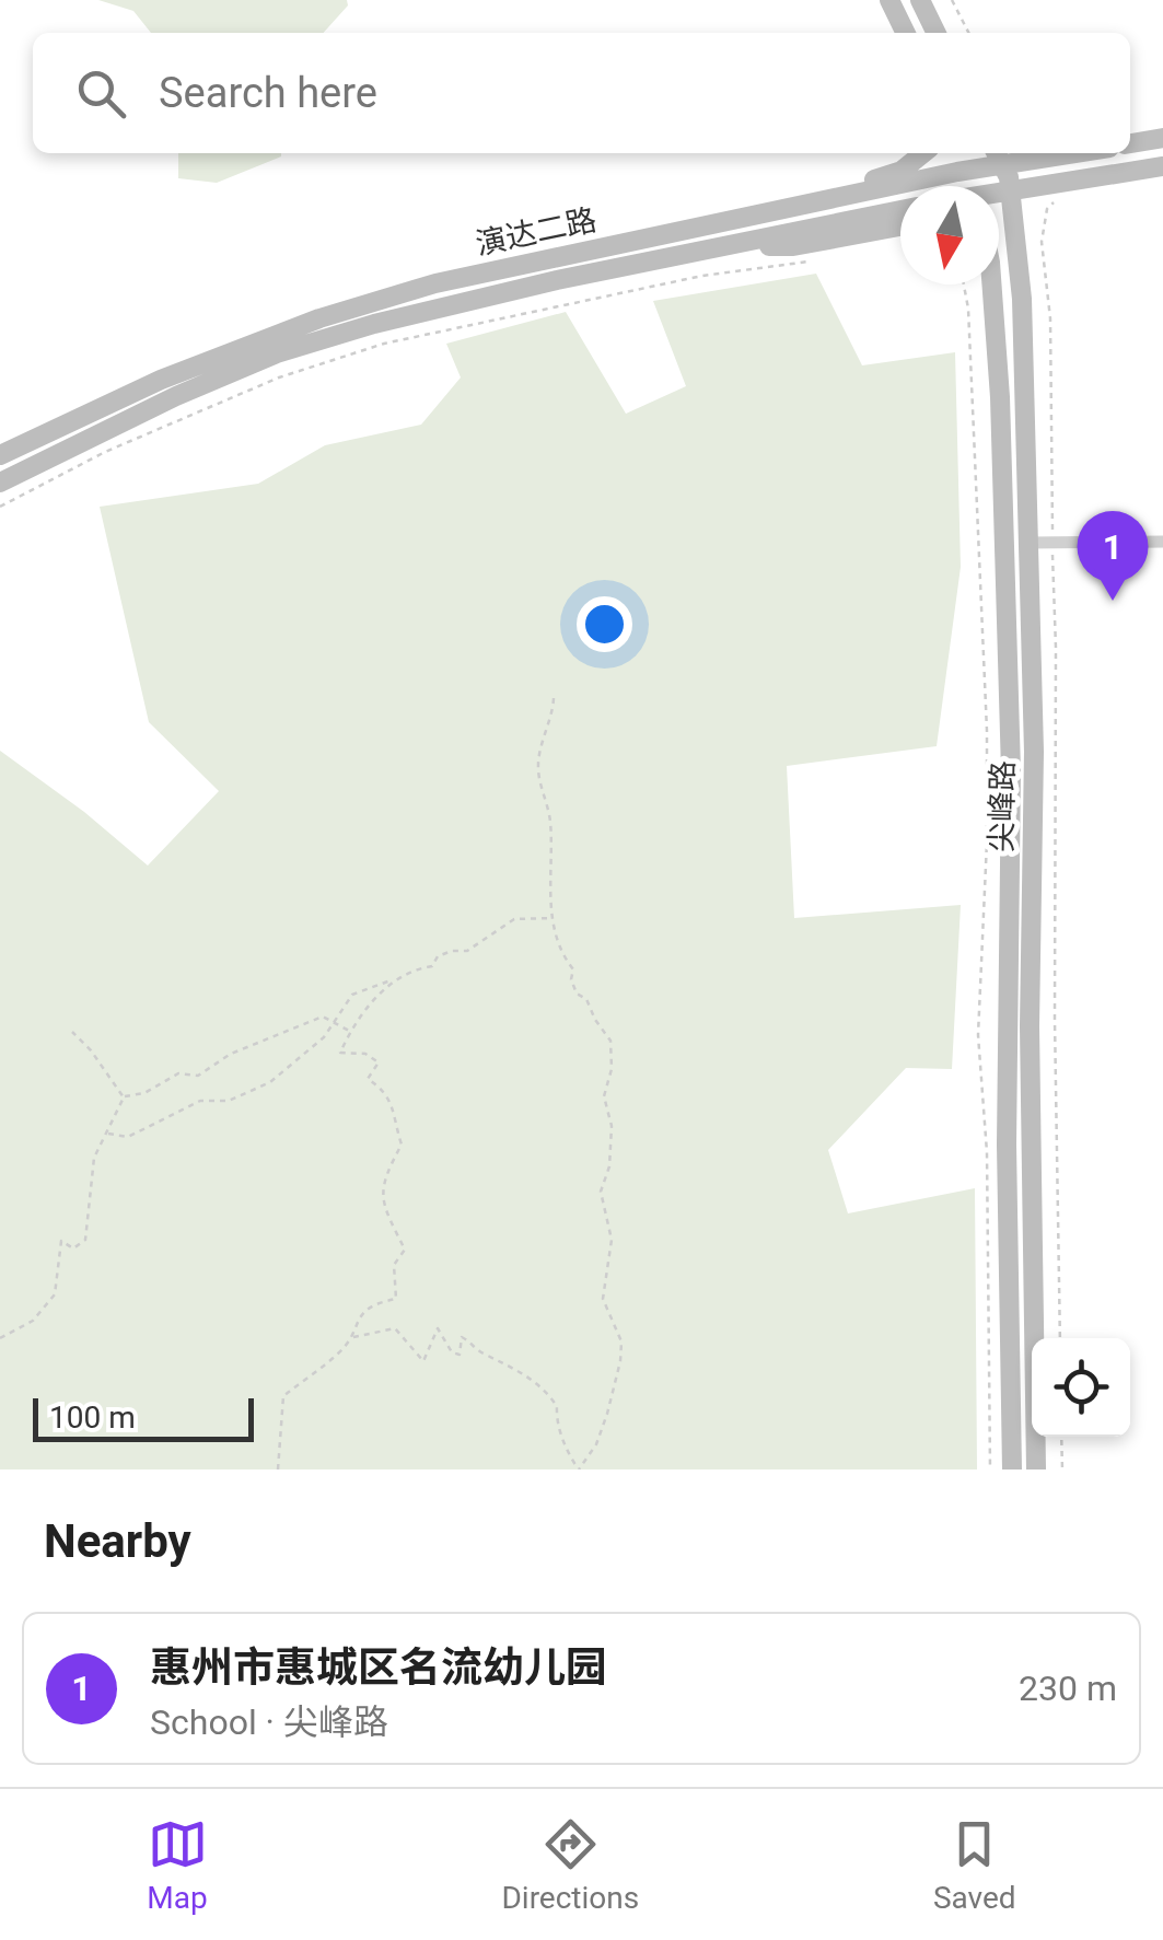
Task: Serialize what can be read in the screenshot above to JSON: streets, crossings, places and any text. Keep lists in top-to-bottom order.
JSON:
{
  "streets": {
    "main road": ["演达二路", "尖峰路"]
  },
  "crossings": [
    ["演达二路", "尖峰路"]
  ],
  "scale_bar": "100 m",
  "north": "bottom",
  "page": {
    "search": "Search here",
    "pins": "1",
    "scale": "100 m",
    "heading": "Nearby",
    "list": [
      {
        "mark": "1",
        "name": "惠州市惠城区名流幼儿园",
        "note": "School · 尖峰路",
        "value": "230 m"
      }
    ],
    "nav": ["Map", "Directions", "Saved"]
  }
}
